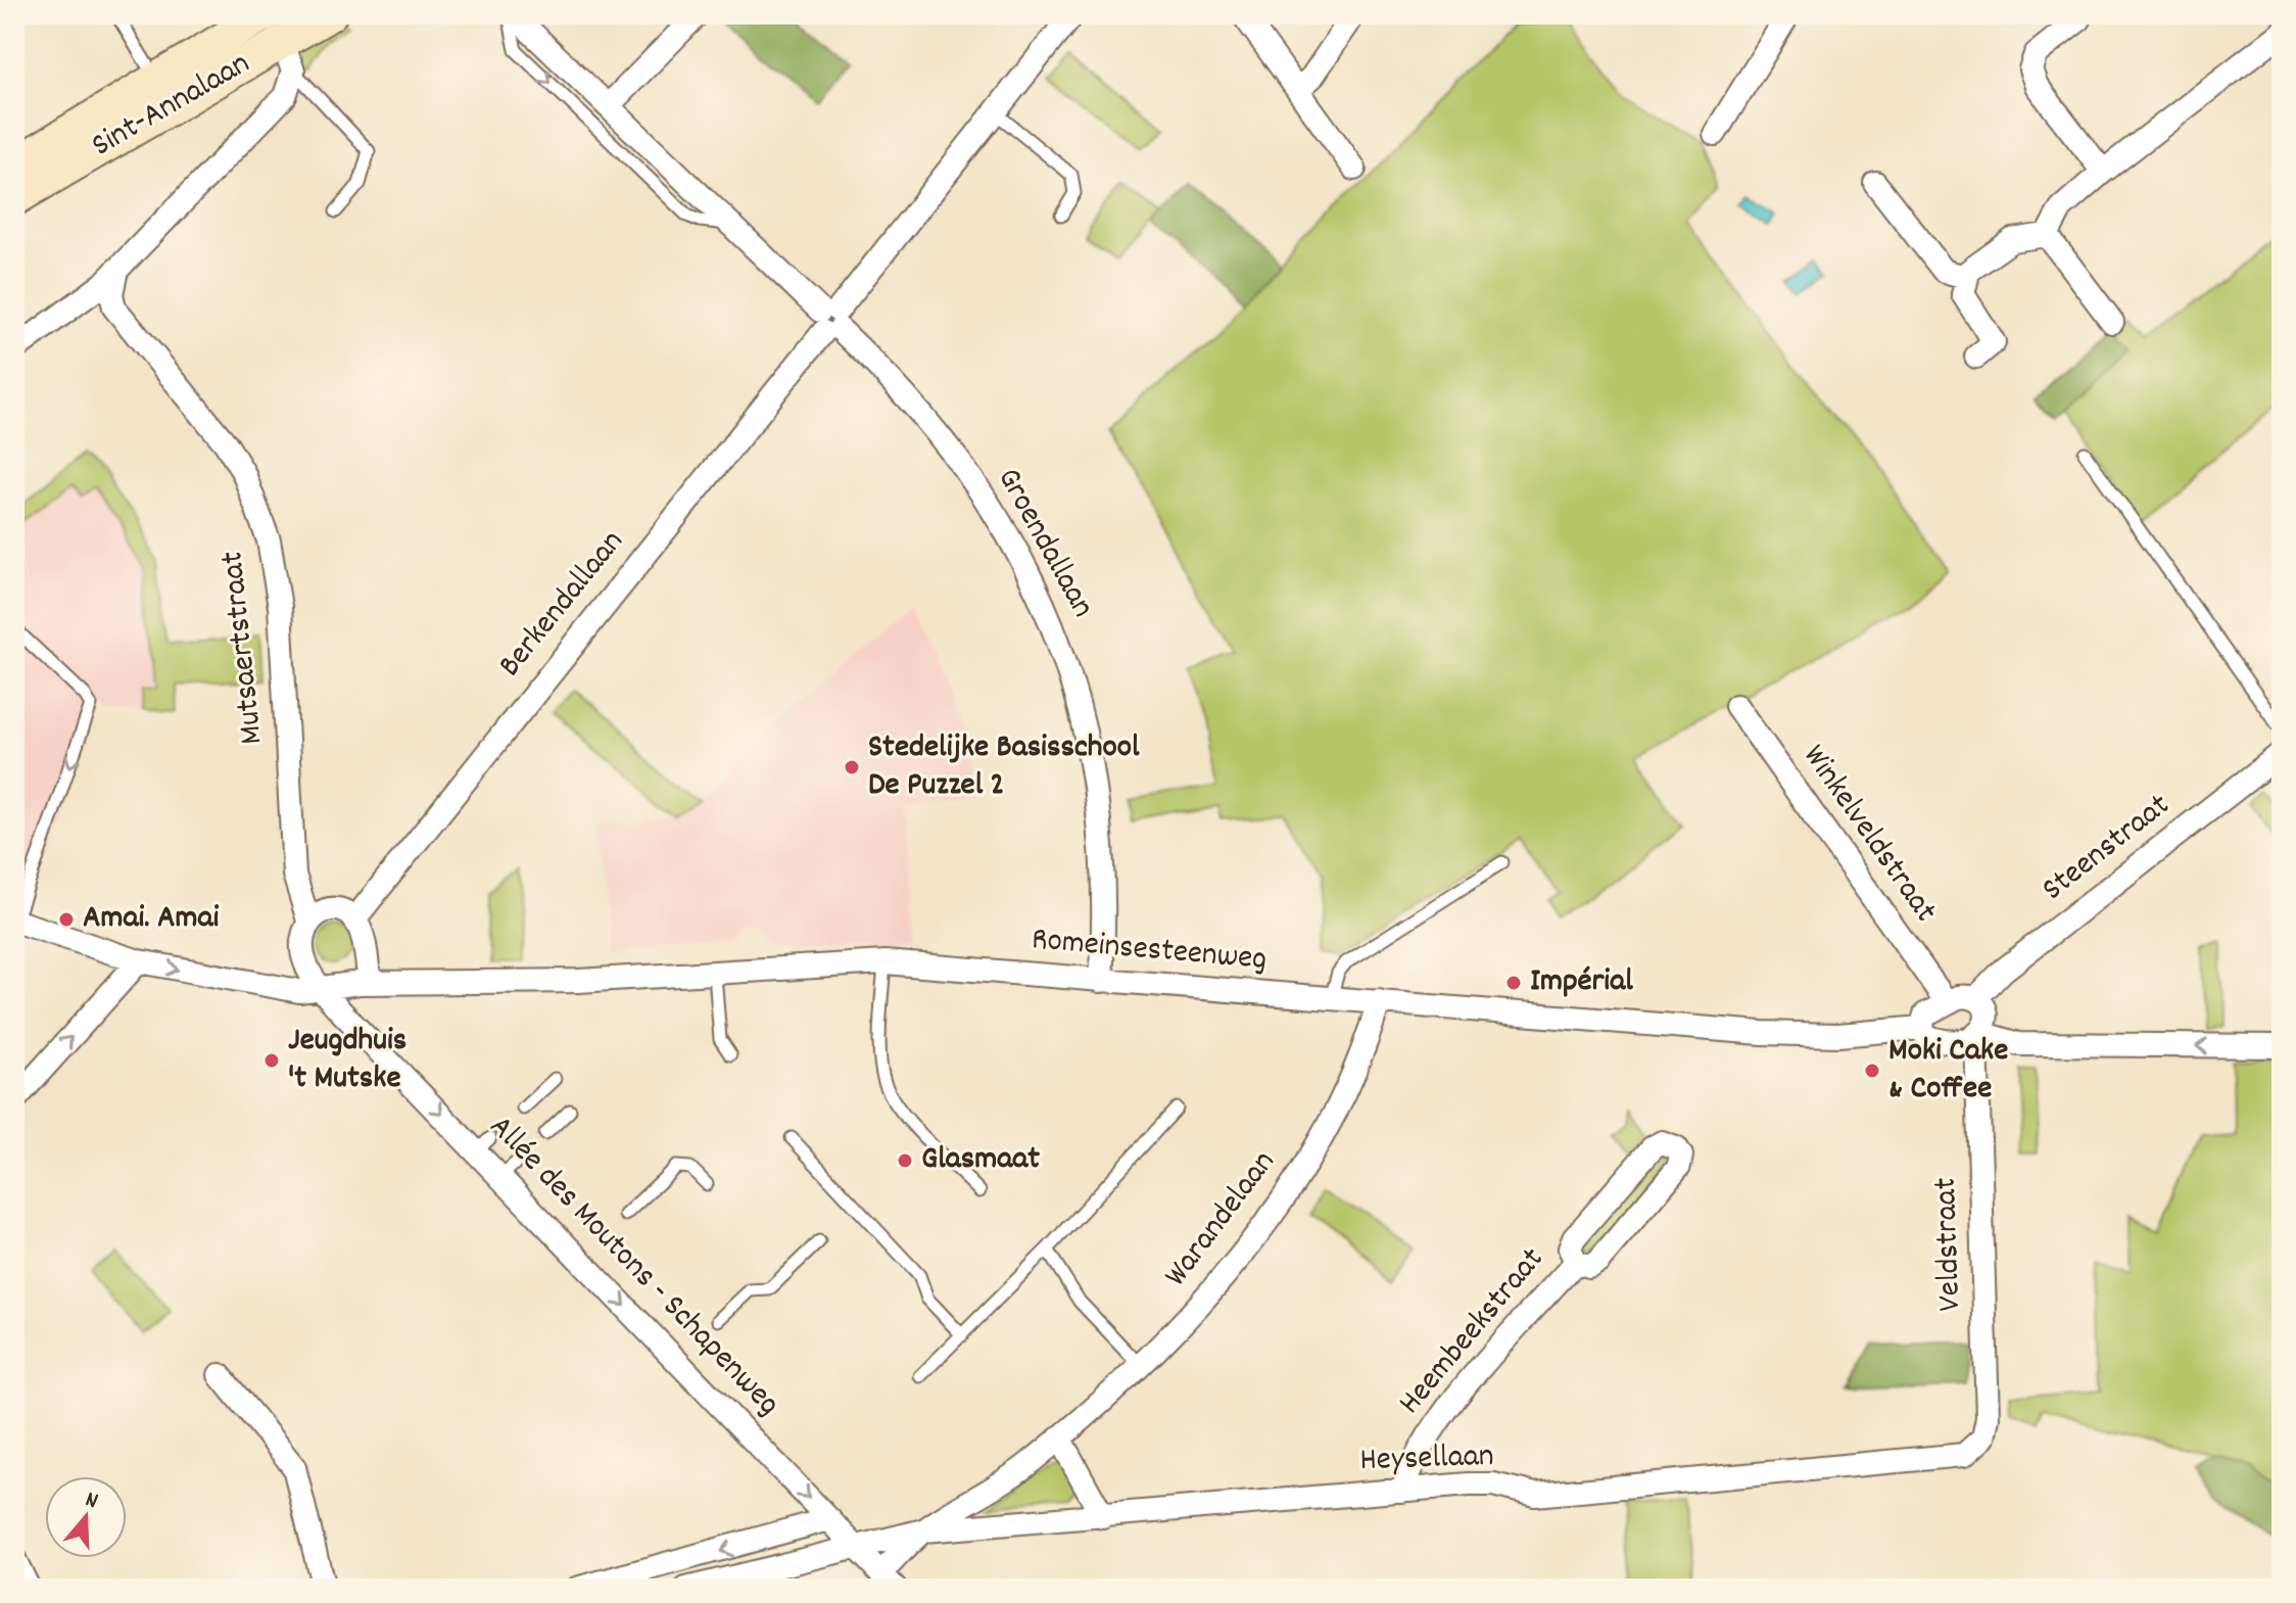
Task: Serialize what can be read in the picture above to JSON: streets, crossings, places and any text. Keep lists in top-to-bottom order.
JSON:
{
  "streets": {
    "main road": ["Sint-Annalaan"],
    "street": [
      "Groendallaan",
      "Berkendallaan",
      "Mutsaertstraat",
      "Winkelveldstraat",
      "Steenstraat",
      "Romeinsesteenweg",
      "Warandelaan",
      "Veldstraat",
      "Allée des Moutons - Schapenweg",
      "Heembeekstraat",
      "Heysellaan"
    ]
  },
  "crossings": [
    ["Groendallaan", "Berkendallaan"],
    ["Groendallaan", "Romeinsesteenweg"],
    ["Berkendallaan", "Mutsaertstraat"],
    ["Berkendallaan", "Romeinsesteenweg"],
    ["Berkendallaan", "Allée des Moutons - Schapenweg"],
    ["Mutsaertstraat", "Romeinsesteenweg"],
    ["Mutsaertstraat", "Allée des Moutons - Schapenweg"],
    ["Romeinsesteenweg", "Warandelaan"],
    ["Romeinsesteenweg", "Veldstraat"],
    ["Romeinsesteenweg", "Allée des Moutons - Schapenweg"],
    ["Warandelaan", "Allée des Moutons - Schapenweg"],
    ["Warandelaan", "Heysellaan"],
    ["Veldstraat", "Heysellaan"],
    ["Heembeekstraat", "Heysellaan"]
  ],
  "one_way": ["Allée des Moutons - Schapenweg"],
  "places": [
    "Stedelijke Basisschool De Puzzel 2",
    "Amai. Amai",
    "Impérial",
    "Jeugdhuis 't Mutske",
    "Moki Cake & Coffee",
    "Glasmaat"
  ],
  "north": "top"
}
